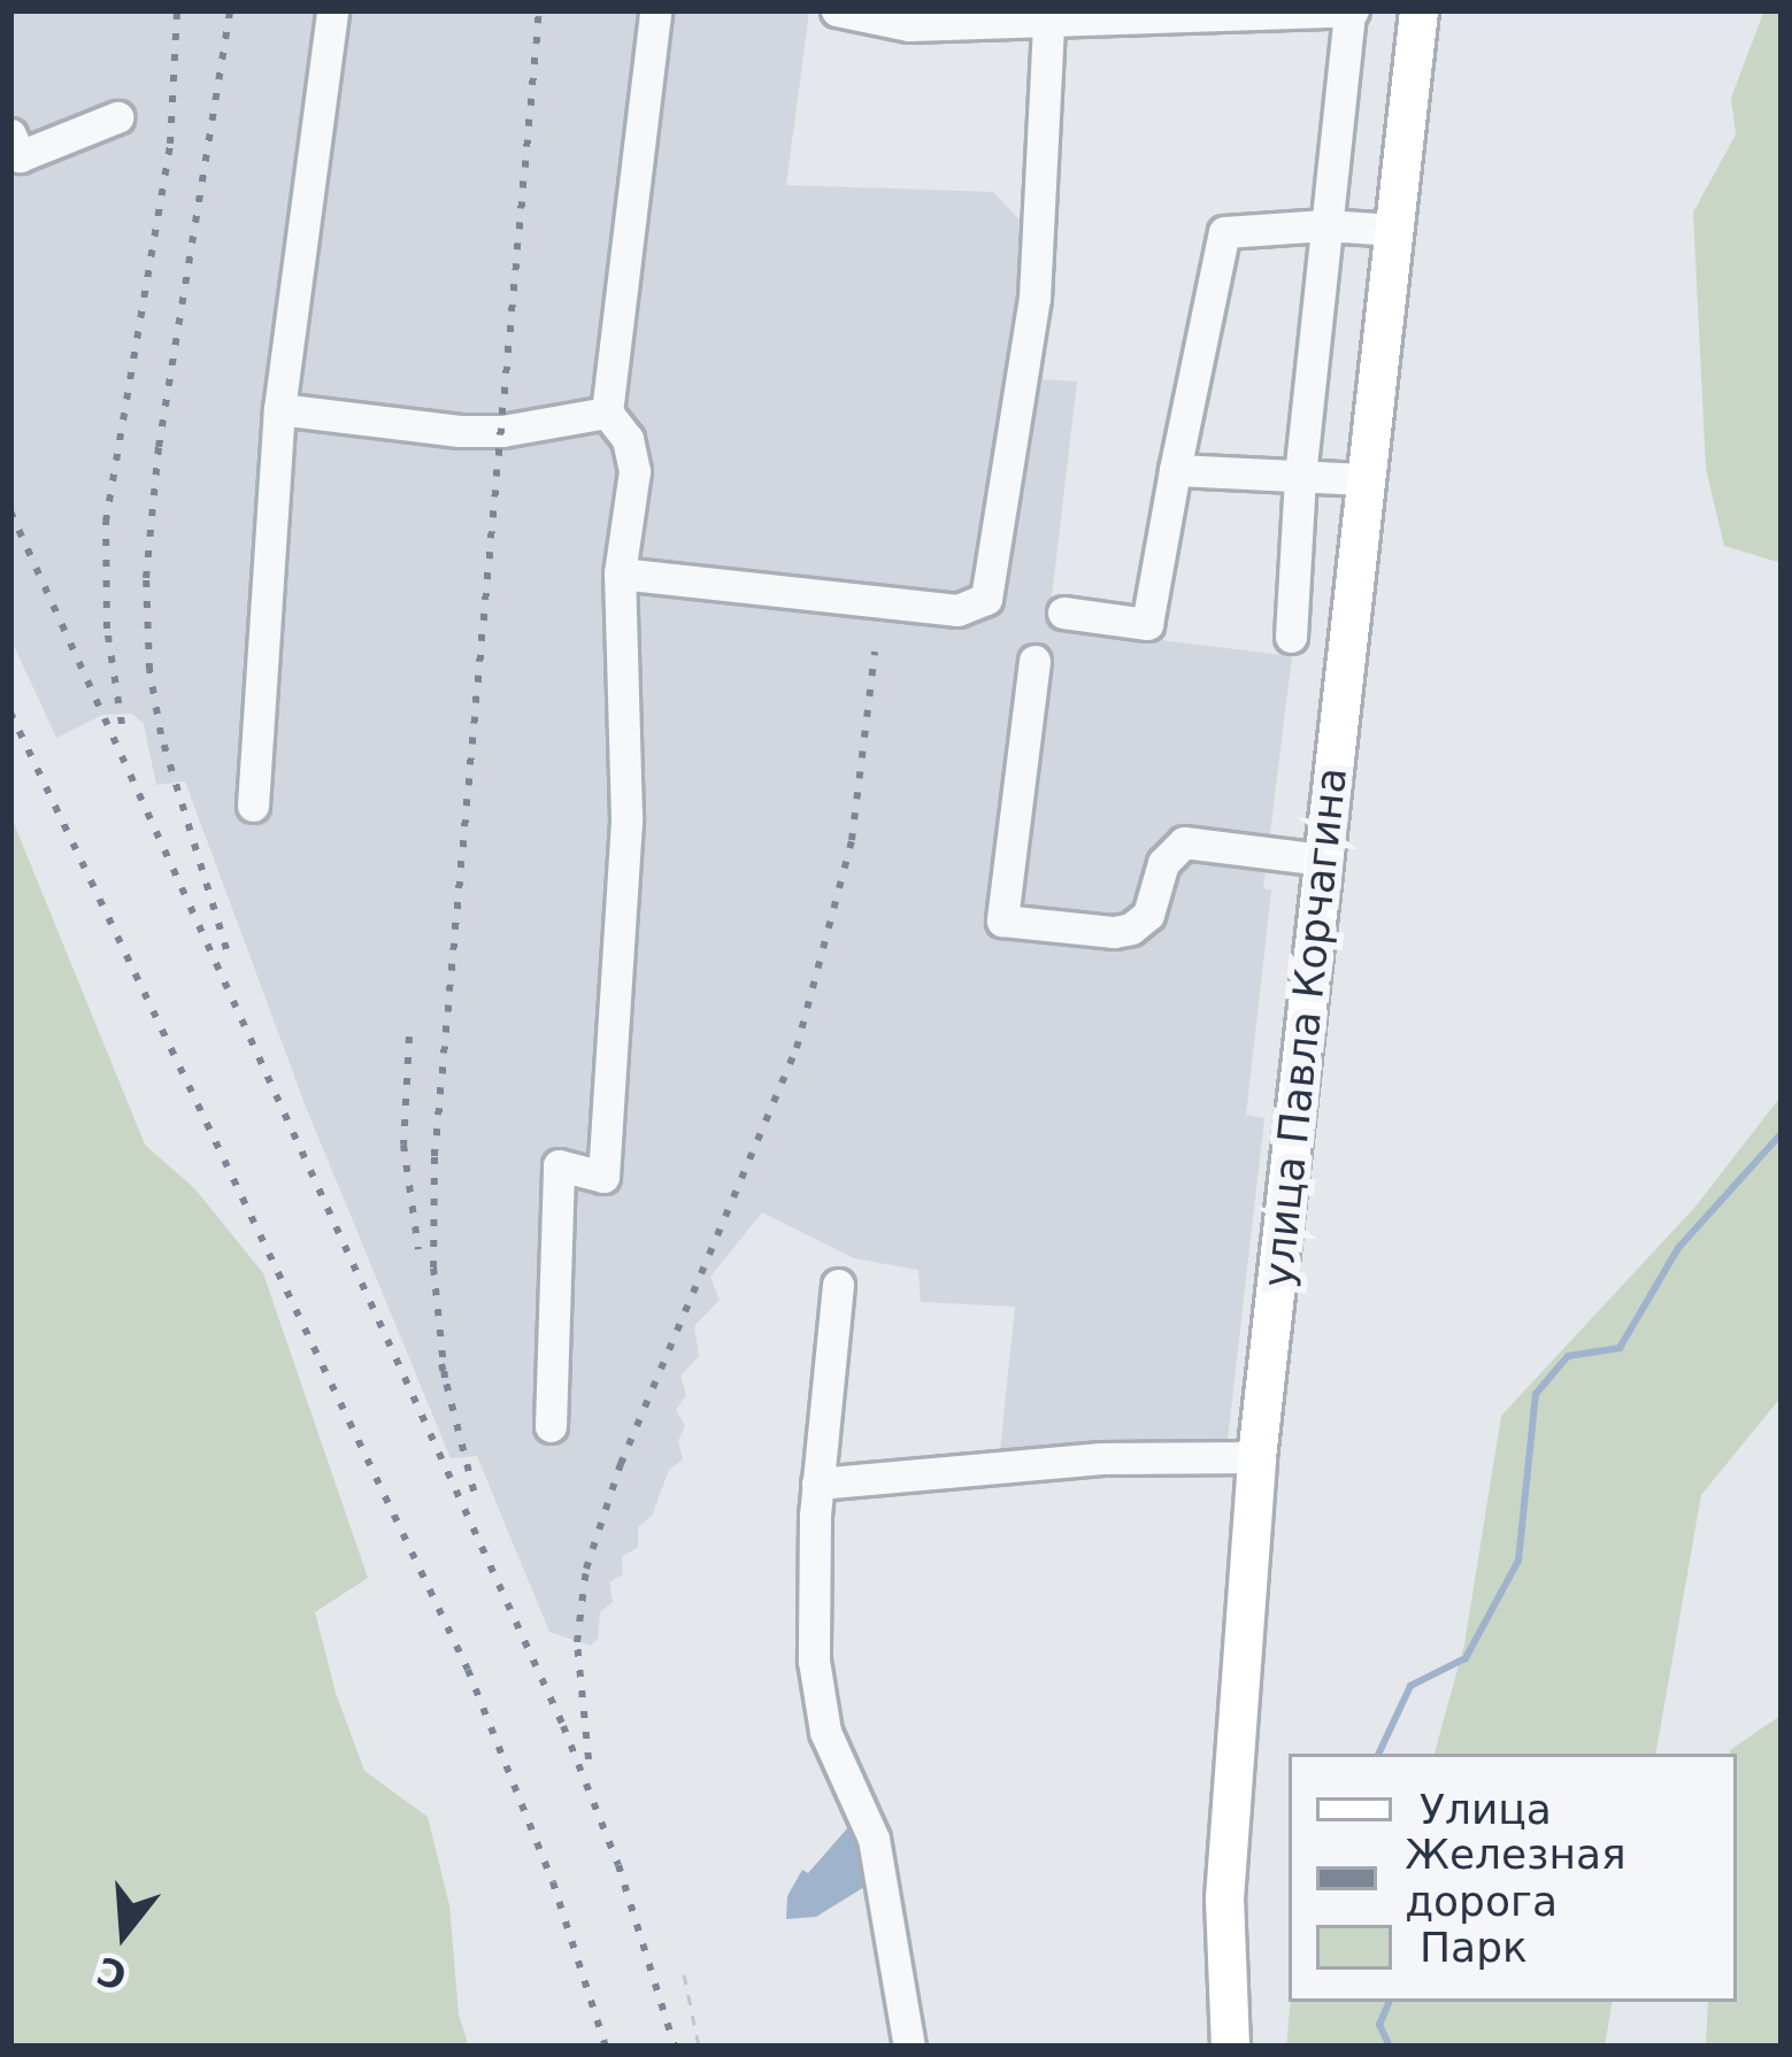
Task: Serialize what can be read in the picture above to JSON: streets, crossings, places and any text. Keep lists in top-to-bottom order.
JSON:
{
  "streets": {
    "main road": ["улица Павла Корчагина"]
  },
  "legend": ["Улица", "Железная дорога", "Парк"],
  "north": "bottom"
}
